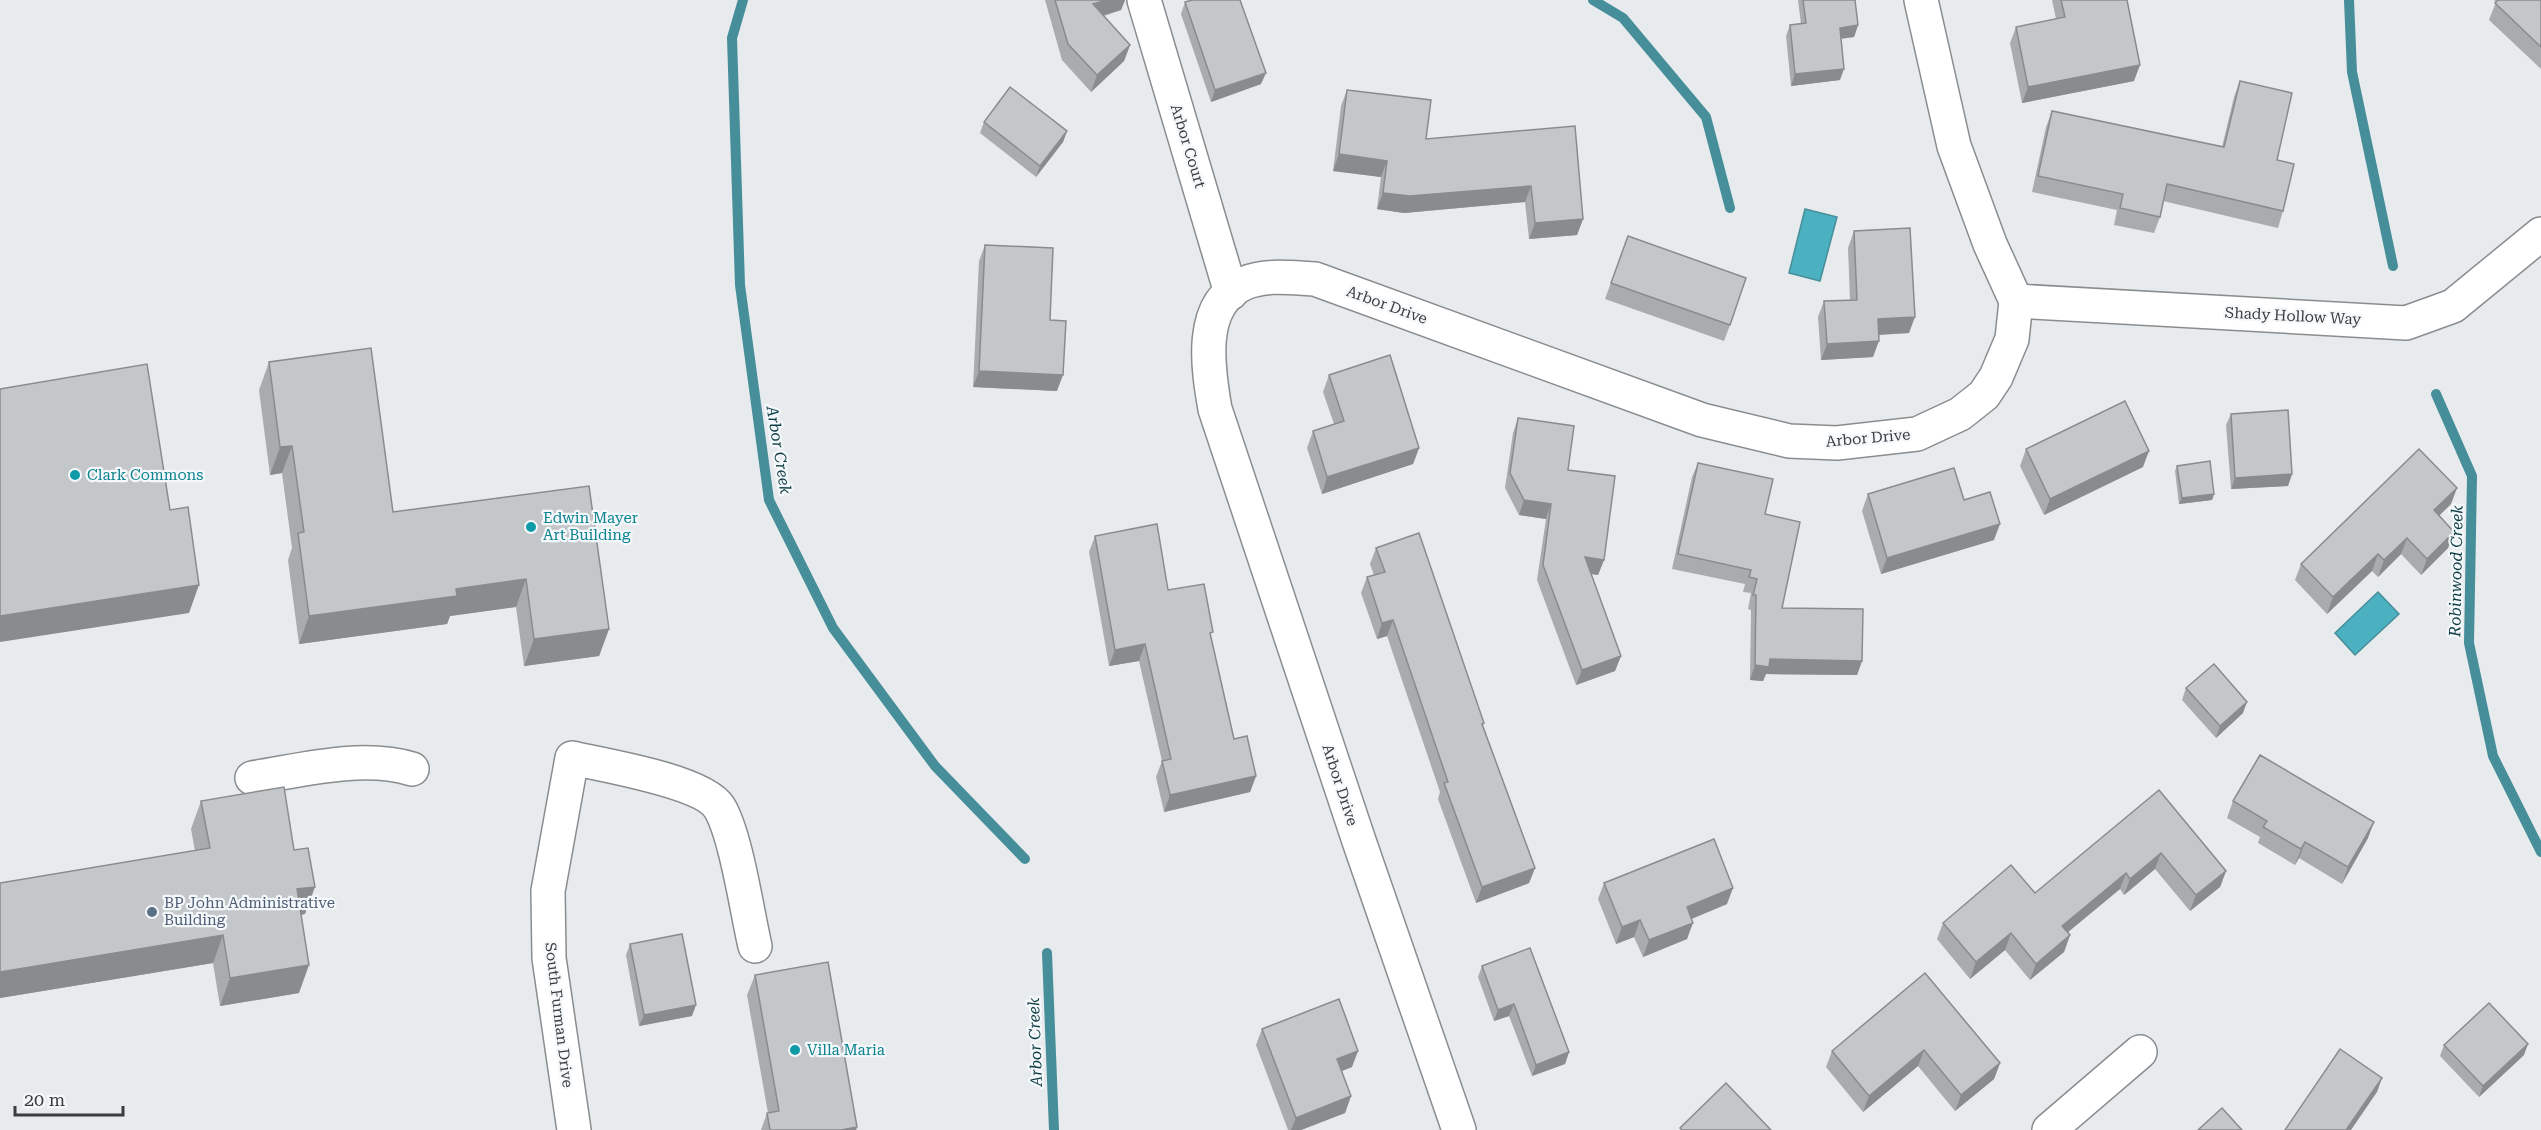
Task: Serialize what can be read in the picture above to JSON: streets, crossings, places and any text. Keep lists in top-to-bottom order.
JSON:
{
  "streets": {
    "street": [
      "Arbor Court",
      "Arbor Drive",
      "Shady Hollow Way",
      "South Furman Drive"
    ]
  },
  "crossings": [
    ["Arbor Court", "Arbor Drive"],
    ["Arbor Drive", "Shady Hollow Way"]
  ],
  "water": ["Arbor Creek", "Robinwood Creek"],
  "places": [
    "Clark Commons",
    "Edwin Mayer Art Building",
    "BP John Administrative Building",
    "Villa Maria"
  ],
  "scale_bar": "20 m"
}
